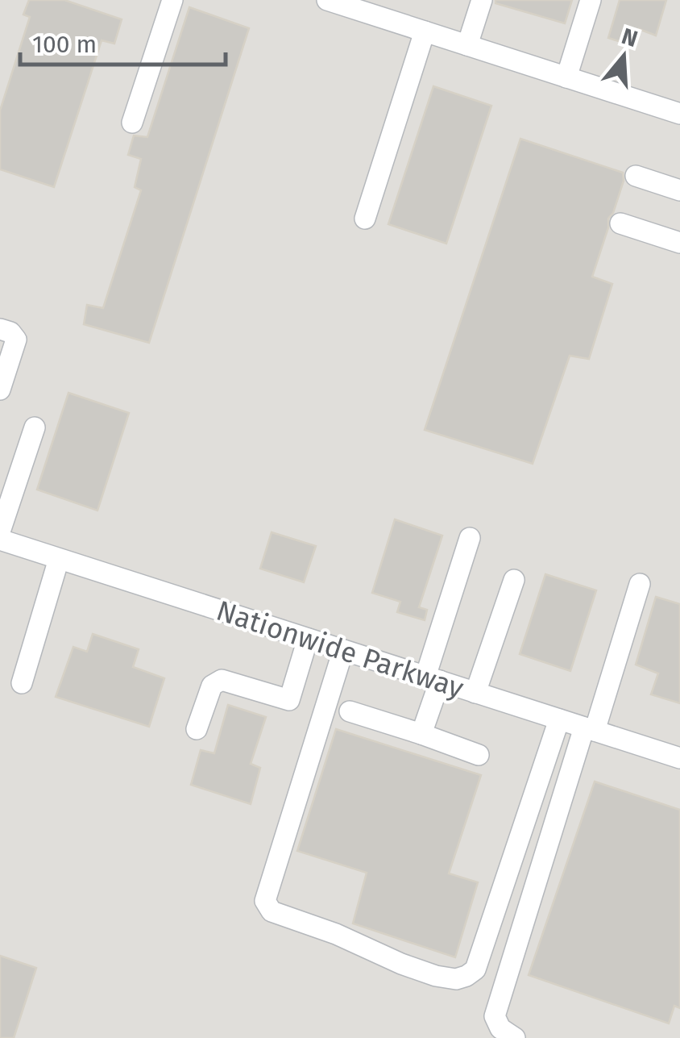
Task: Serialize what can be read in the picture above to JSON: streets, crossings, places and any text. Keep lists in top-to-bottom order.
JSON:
{
  "streets": {
    "street": ["Nationwide Parkway"]
  },
  "scale_bar": "100 m",
  "north": "top"
}
